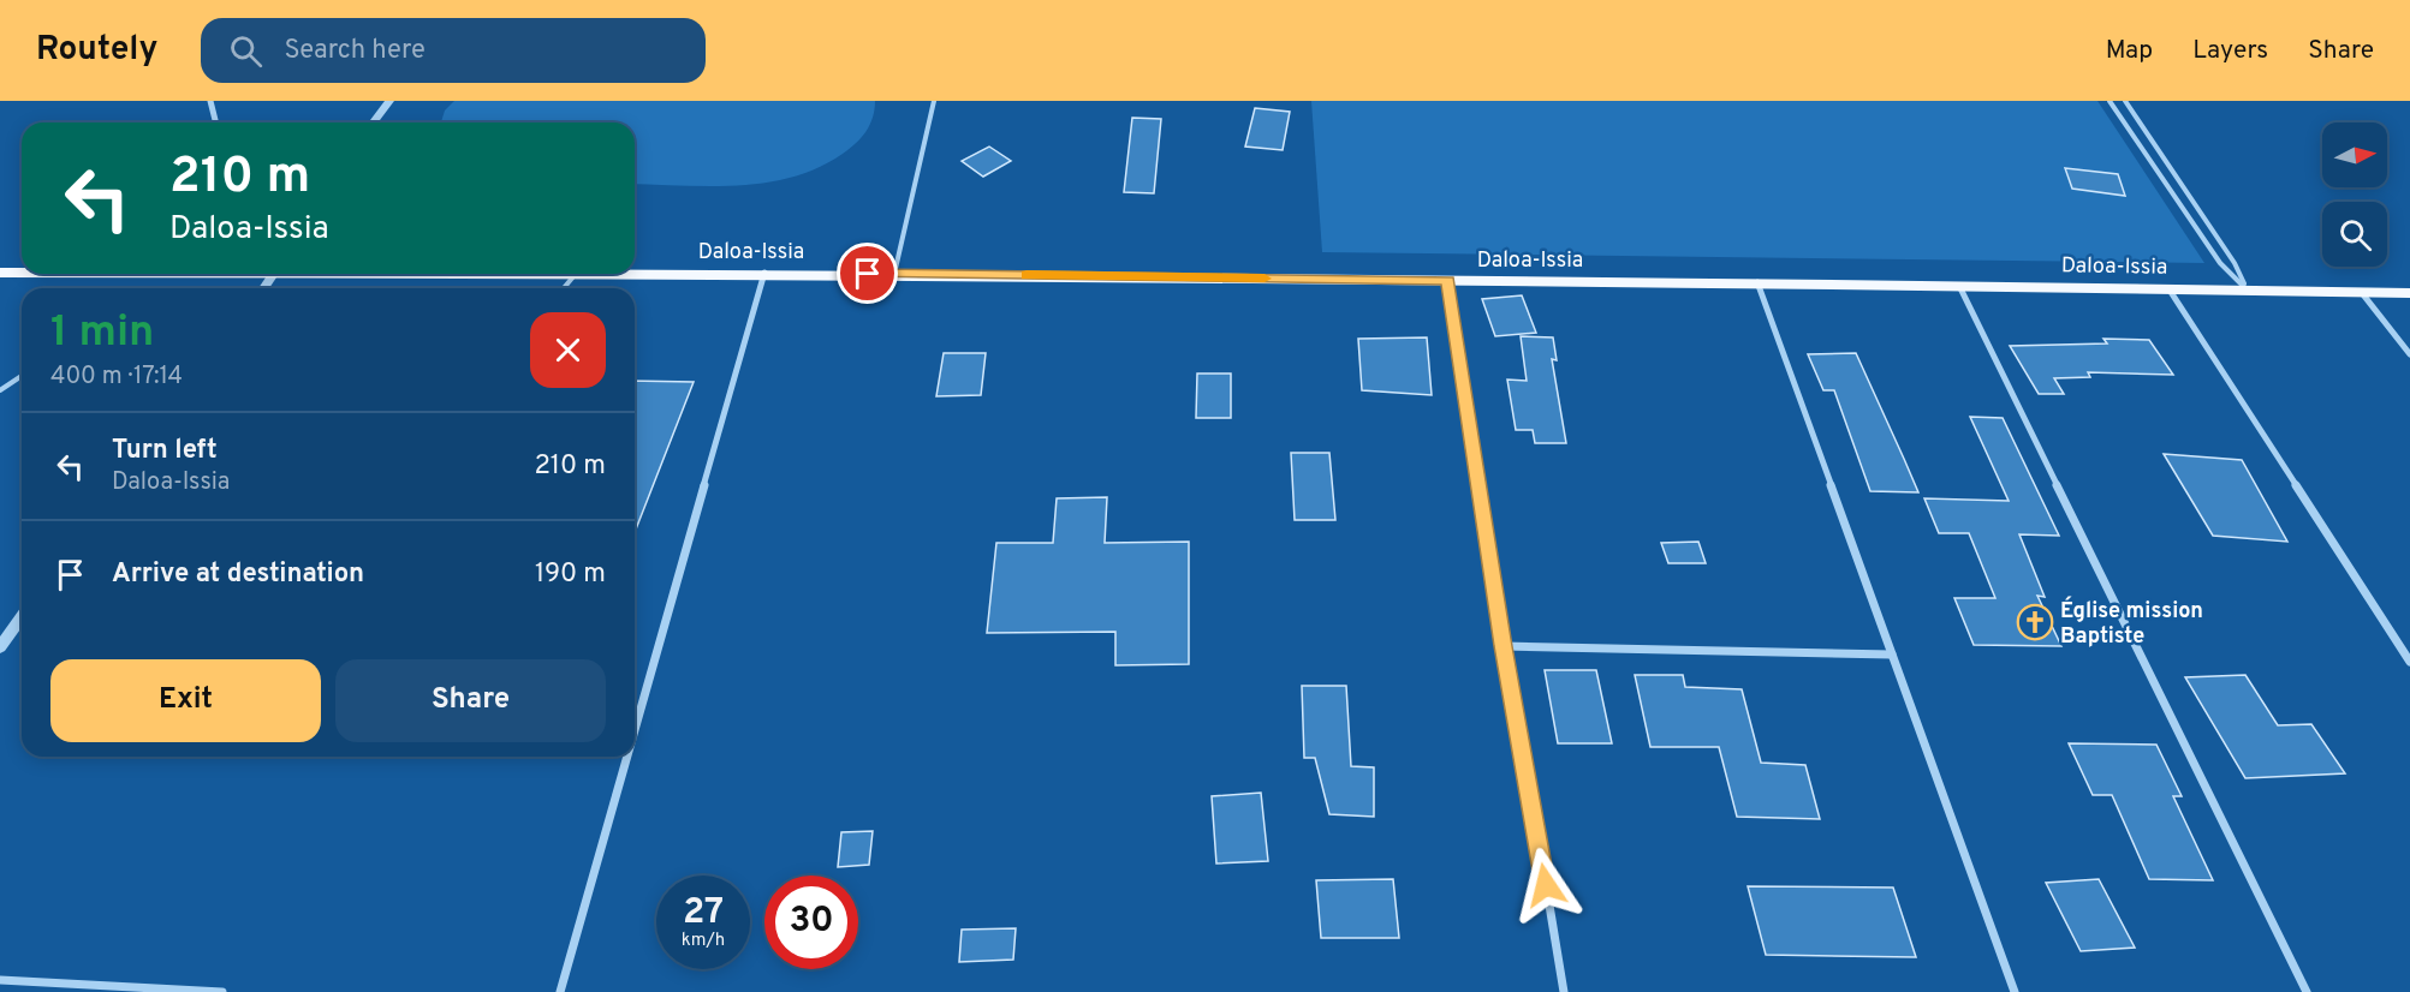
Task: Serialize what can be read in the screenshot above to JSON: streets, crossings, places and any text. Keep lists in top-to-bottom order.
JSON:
{
  "streets": {
    "main road": ["Daloa-Issia"]
  },
  "places": {
    "church": ["Église mission Baptiste"]
  },
  "north": "right",
  "page": {
    "header": "Routely",
    "search": "Search here",
    "nav": ["Map", "Layers", "Share"],
    "turn": ["210 m", "Daloa-Issia"],
    "heading": ["1 min", "400 m · 17:14"],
    "list": [
      {
        "name": "Turn left",
        "note": "Daloa-Issia",
        "value": "210 m"
      },
      {
        "name": "Arrive at destination",
        "value": "190 m"
      }
    ],
    "buttons": ["Exit", "Share"],
    "speed": "27 km/h",
    "limit": "30"
  }
}
